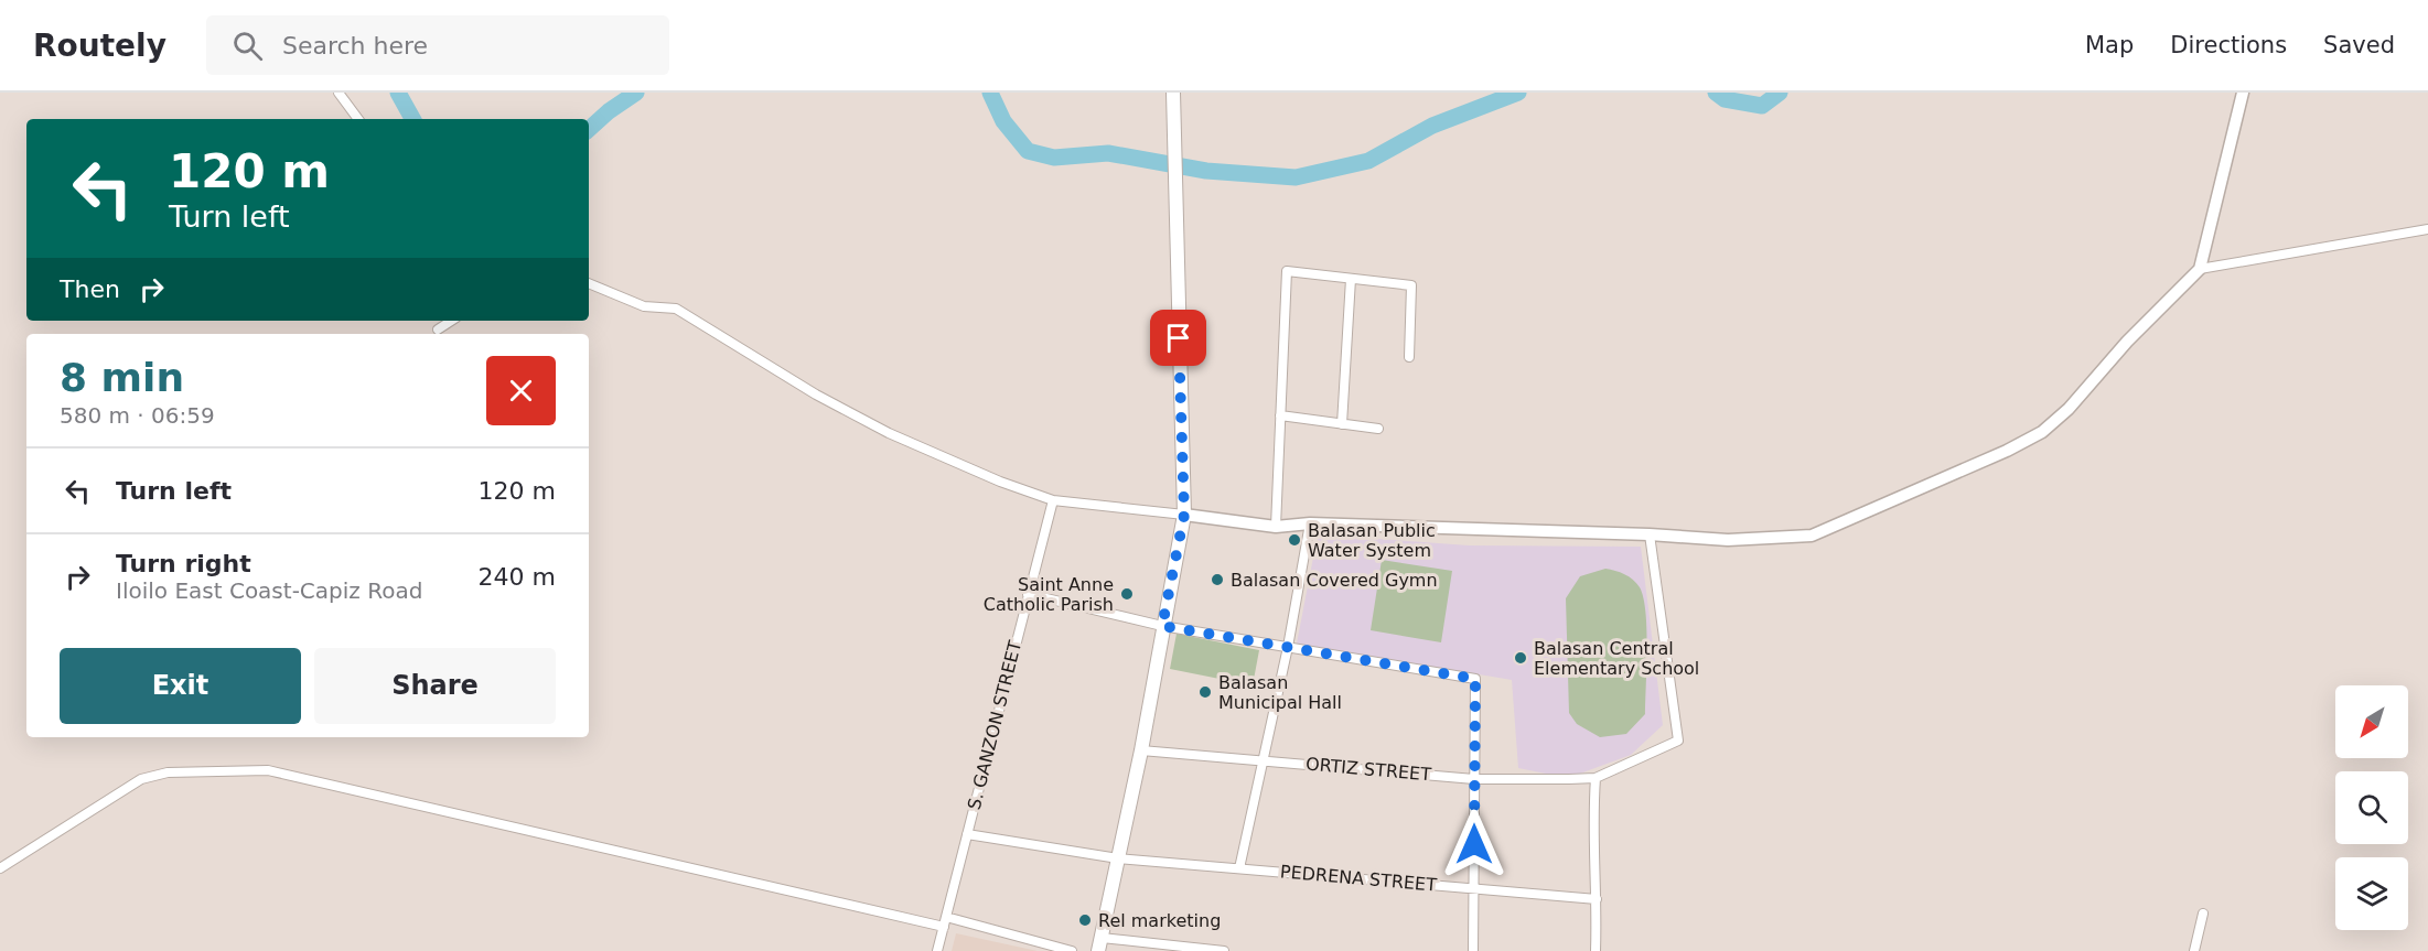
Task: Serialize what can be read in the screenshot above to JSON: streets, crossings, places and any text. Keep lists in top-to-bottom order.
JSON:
{
  "streets": {
    "street": ["S. GANZON STREET", "ORTIZ STREET", "PEDRENA STREET"]
  },
  "crossings": [
    ["S. GANZON STREET", "PEDRENA STREET"]
  ],
  "places": [
    "Balasan Public Water System",
    "Balasan Covered Gymn",
    "Saint Anne Catholic Parish",
    "Balasan Central Elementary School",
    "Balasan Municipal Hall",
    "Rel marketing"
  ],
  "north": "bottom left",
  "page": {
    "header": "Routely",
    "search": "Search here",
    "nav": ["Map", "Directions", "Saved"],
    "turn": ["120 m", "Turn left"],
    "then": "Then",
    "heading": ["8 min", "580 m · 06:59"],
    "list": [
      {
        "name": "Turn left",
        "value": "120 m"
      },
      {
        "name": "Turn right",
        "note": "Iloilo East Coast-Capiz Road",
        "value": "240 m"
      }
    ],
    "buttons": ["Exit", "Share"]
  }
}
